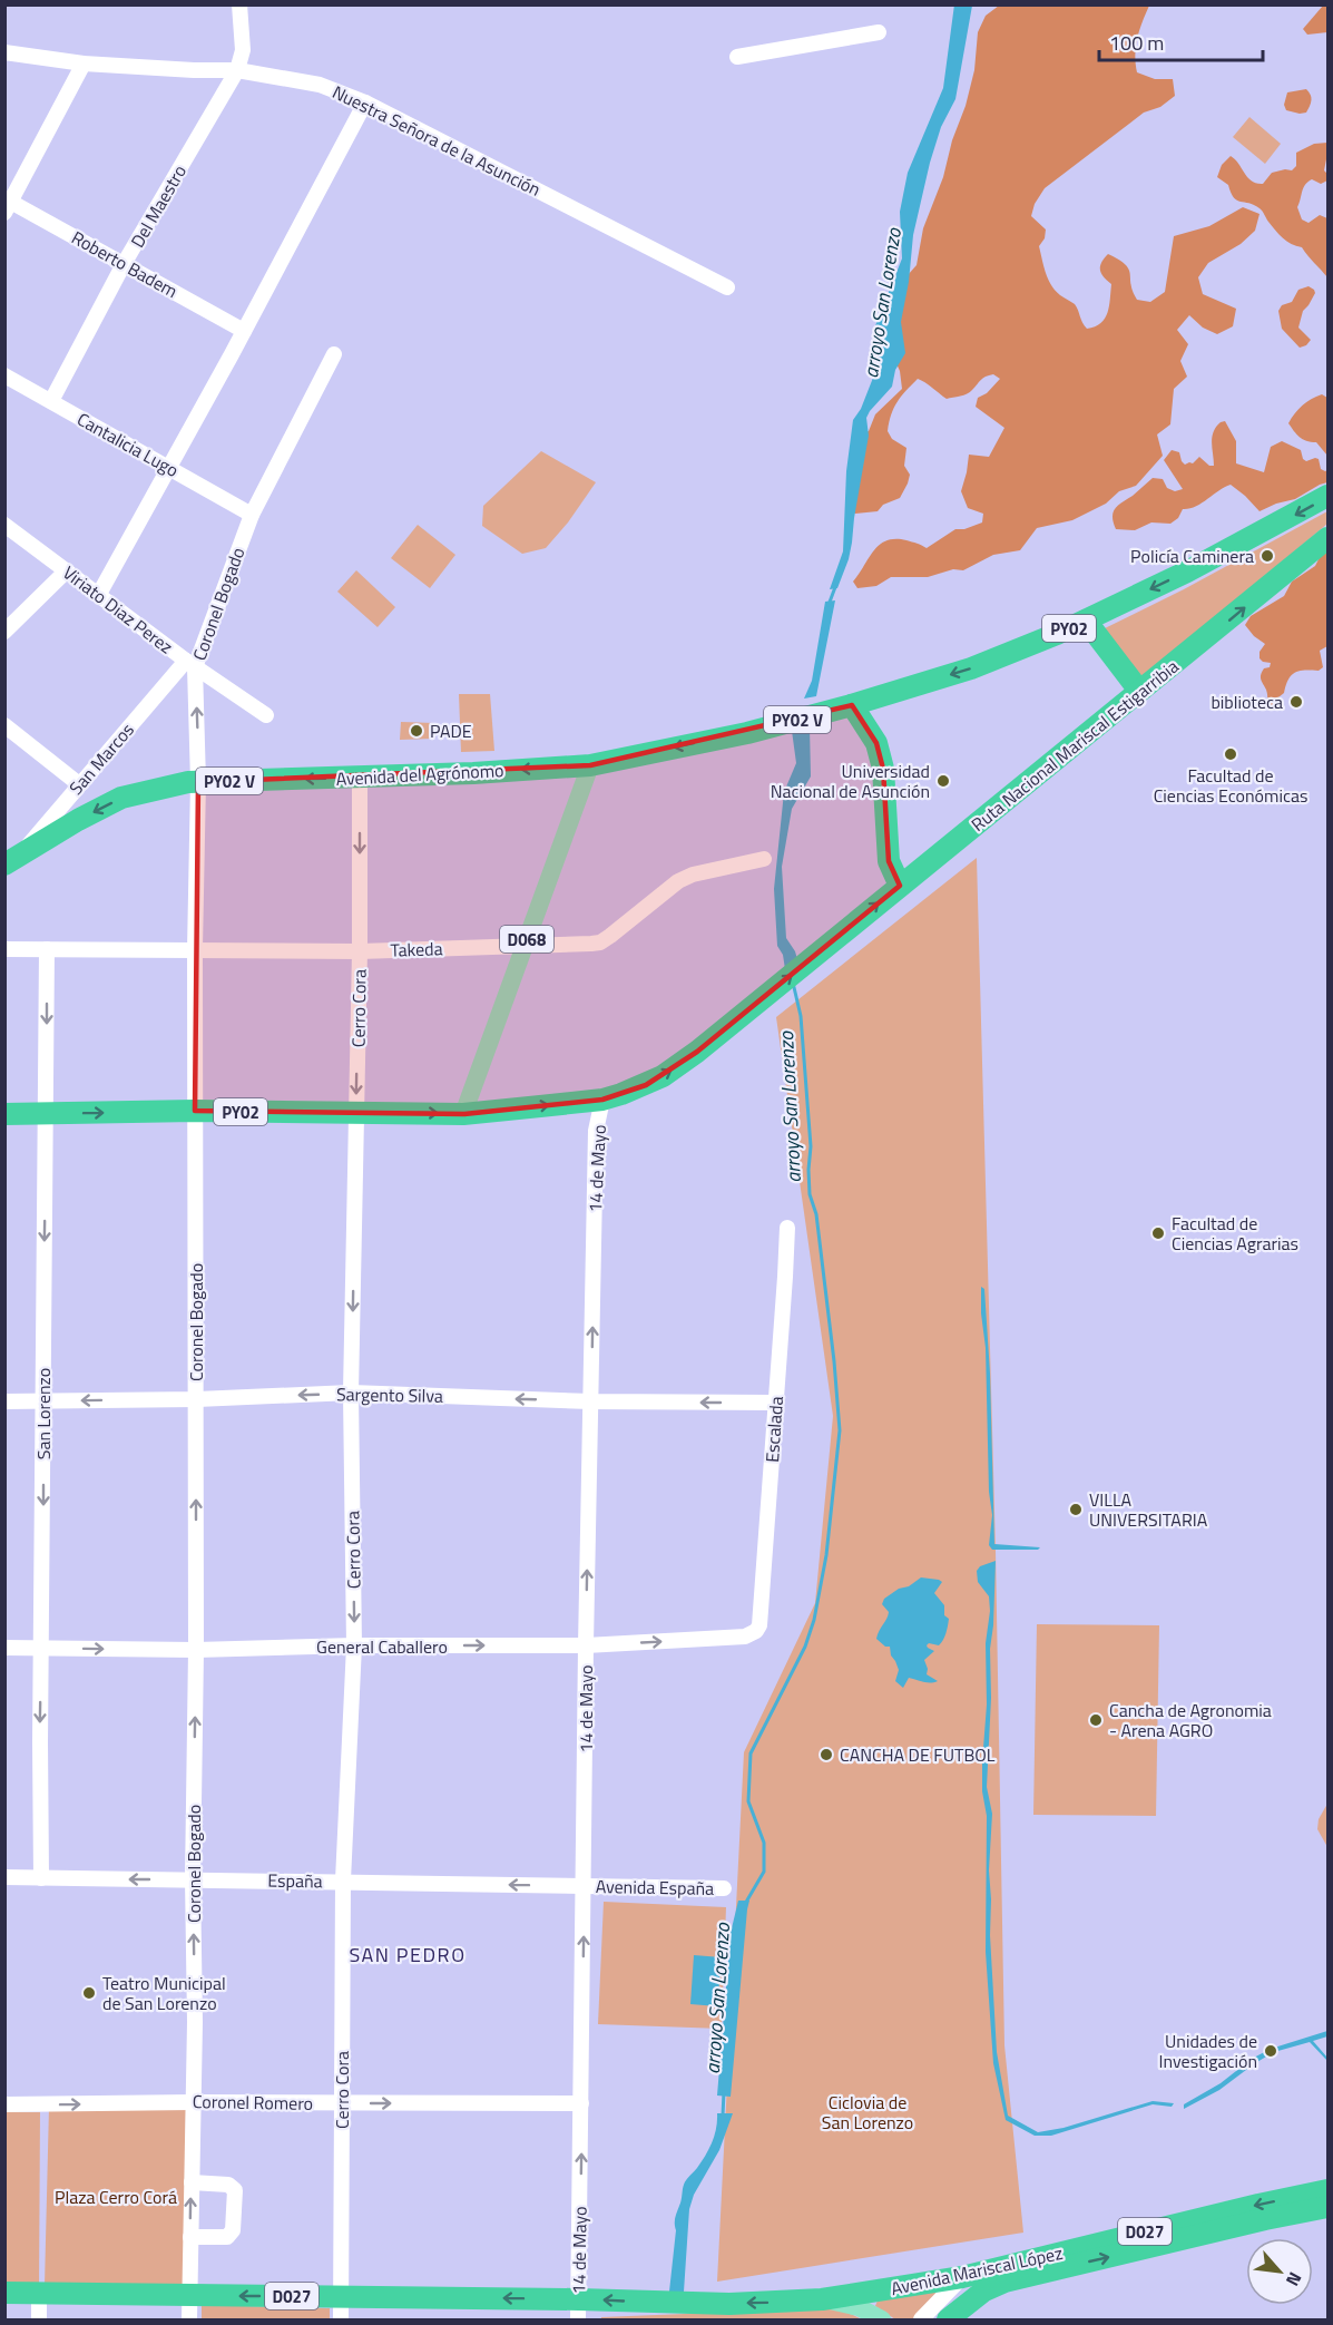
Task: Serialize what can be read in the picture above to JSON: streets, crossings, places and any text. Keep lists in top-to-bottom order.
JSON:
{
  "streets": {
    "highway": [
      "PY02",
      "PY02 V",
      "Ruta Nacional Mariscal Estigarribia",
      "Avenida del Agrónomo",
      "D027",
      "Avenida Mariscal López"
    ],
    "main road": ["D068"],
    "street": [
      "Nuestra Señora de la Asunción",
      "Del Maestro",
      "Roberto Badem",
      "Cantalicia Lugo",
      "Coronel Bogado",
      "Viriato Diaz Perez",
      "San Marcos",
      "Takeda",
      "Cerro Cora",
      "14 de Mayo",
      "Sargento Silva",
      "San Lorenzo",
      "Escalada",
      "General Caballero",
      "España",
      "Avenida España",
      "Coronel Romero"
    ]
  },
  "crossings": [
    ["Nuestra Señora de la Asunción", "Del Maestro"],
    ["Del Maestro", "Roberto Badem"],
    ["Del Maestro", "Cantalicia Lugo"],
    ["Cantalicia Lugo", "Coronel Bogado"],
    ["Coronel Bogado", "Viriato Diaz Perez"],
    ["Coronel Bogado", "PY02"],
    ["Coronel Bogado", "San Marcos"],
    ["Coronel Bogado", "Avenida del Agrónomo"],
    ["Coronel Bogado", "Takeda"],
    ["Coronel Bogado", "Sargento Silva"],
    ["Coronel Bogado", "General Caballero"],
    ["Coronel Bogado", "España"],
    ["Coronel Bogado", "Coronel Romero"],
    ["Coronel Bogado", "D027"],
    ["Viriato Diaz Perez", "San Marcos"],
    ["PY02", "Ruta Nacional Mariscal Estigarribia"],
    ["PY02", "Avenida del Agrónomo"],
    ["PY02", "D068"],
    ["PY02", "Cerro Cora"],
    ["PY02", "14 de Mayo"],
    ["PY02", "San Lorenzo"],
    ["Ruta Nacional Mariscal Estigarribia", "14 de Mayo"],
    ["San Marcos", "Avenida del Agrónomo"],
    ["Avenida del Agrónomo", "D068"],
    ["Avenida del Agrónomo", "Cerro Cora"],
    ["D068", "Takeda"],
    ["Takeda", "Cerro Cora"],
    ["Takeda", "San Lorenzo"],
    ["Cerro Cora", "Sargento Silva"],
    ["Cerro Cora", "General Caballero"],
    ["Cerro Cora", "España"],
    ["Cerro Cora", "Coronel Romero"],
    ["Cerro Cora", "D027"],
    ["14 de Mayo", "Sargento Silva"],
    ["14 de Mayo", "General Caballero"],
    ["14 de Mayo", "España"],
    ["14 de Mayo", "Avenida España"],
    ["14 de Mayo", "Coronel Romero"],
    ["14 de Mayo", "D027"],
    ["14 de Mayo", "Avenida Mariscal López"],
    ["Sargento Silva", "San Lorenzo"],
    ["Sargento Silva", "Escalada"],
    ["San Lorenzo", "General Caballero"],
    ["San Lorenzo", "España"],
    ["Escalada", "General Caballero"],
    ["España", "Avenida España"],
    ["D027", "Avenida Mariscal López"]
  ],
  "one_way": [
    "Coronel Bogado",
    "Avenida del Agrónomo",
    "Cerro Cora",
    "14 de Mayo",
    "Sargento Silva",
    "San Lorenzo",
    "General Caballero",
    "España",
    "Coronel Romero"
  ],
  "districts": ["SAN PEDRO"],
  "water": ["arroyo San Lorenzo"],
  "parks": ["Ciclovia de San Lorenzo", "Plaza Cerro Corá"],
  "places": [
    "Policía Caminera",
    "biblioteca",
    "PADE",
    "Facultad de Ciencias Económicas",
    "Universidad Nacional de Asunción",
    "Facultad de Ciencias Agrarias",
    "VILLA UNIVERSITARIA",
    "Cancha de Agronomia - Arena AGRO",
    "CANCHA DE FUTBOL",
    "Teatro Municipal de San Lorenzo",
    "Unidades de Investigación"
  ],
  "scale_bar": "100 m",
  "north": "bottom right"
}
